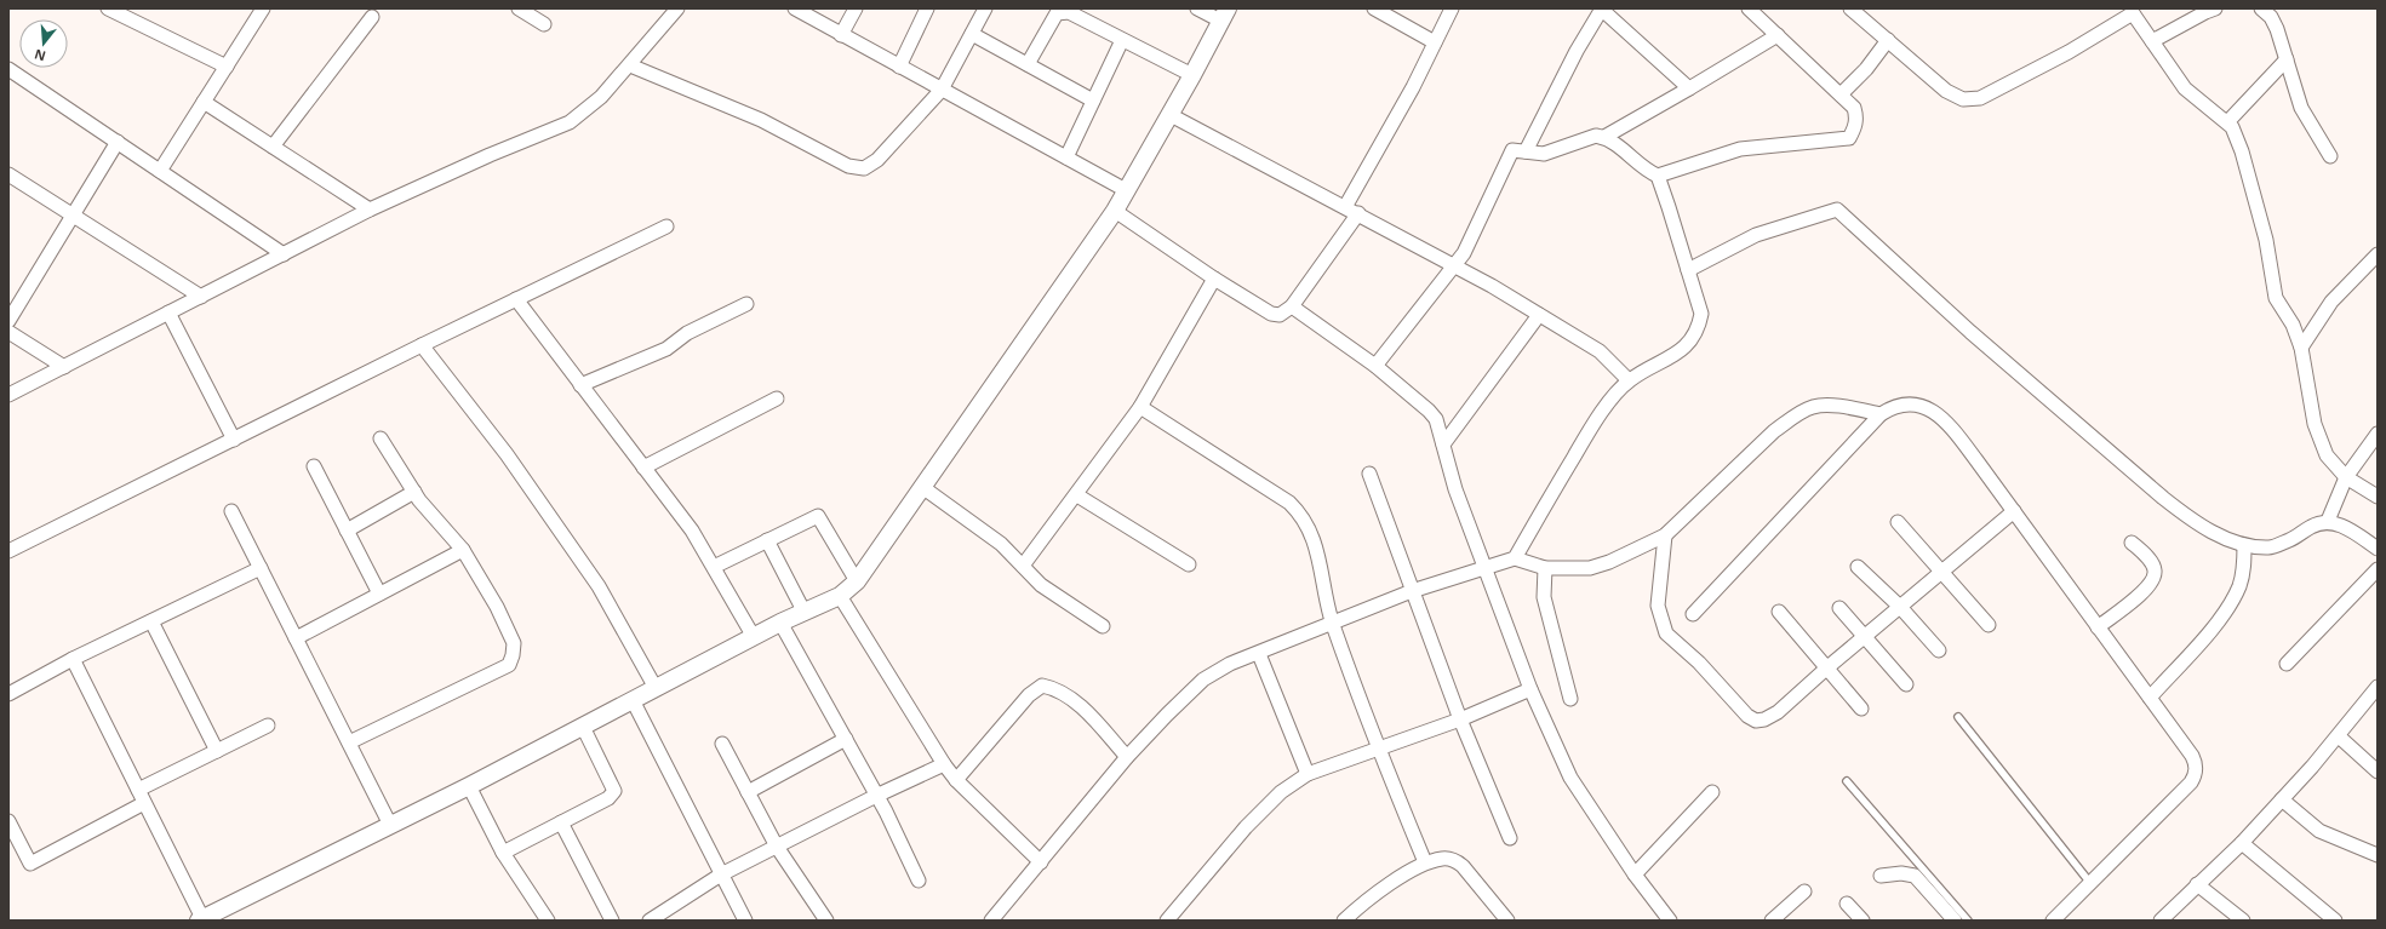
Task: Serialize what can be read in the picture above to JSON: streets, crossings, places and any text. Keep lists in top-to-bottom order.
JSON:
{
  "north": "bottom"
}
